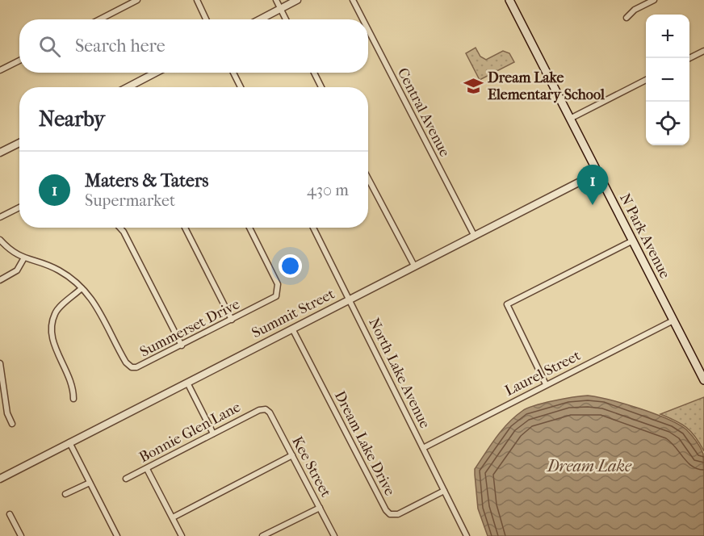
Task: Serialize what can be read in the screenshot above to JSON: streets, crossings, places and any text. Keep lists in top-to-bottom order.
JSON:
{
  "streets": {
    "main road": ["N Park Avenue"],
    "street": [
      "Central Avenue",
      "Summit Street",
      "Summerset Drive",
      "North Lake Avenue",
      "Laurel Street",
      "Bonnie Glen Lane",
      "Dream Lake Drive",
      "Kee Street"
    ]
  },
  "crossings": [
    ["Central Avenue", "Summit Street"],
    ["N Park Avenue", "Summit Street"],
    ["N Park Avenue", "Laurel Street"],
    ["Summit Street", "North Lake Avenue"],
    ["Summit Street", "Dream Lake Drive"],
    ["North Lake Avenue", "Laurel Street"],
    ["North Lake Avenue", "Dream Lake Drive"],
    ["Bonnie Glen Lane", "Kee Street"]
  ],
  "water": ["Dream Lake"],
  "places": {
    "school or university": ["Dream Lake Elementary School"]
  },
  "page": {
    "map_buttons": ["+", "−"],
    "search": "Search here",
    "heading": "Nearby",
    "list": [
      {
        "mark": "1",
        "name": "Maters & Taters",
        "note": "Supermarket",
        "value": "430 m"
      }
    ],
    "pins": "1"
  }
}
